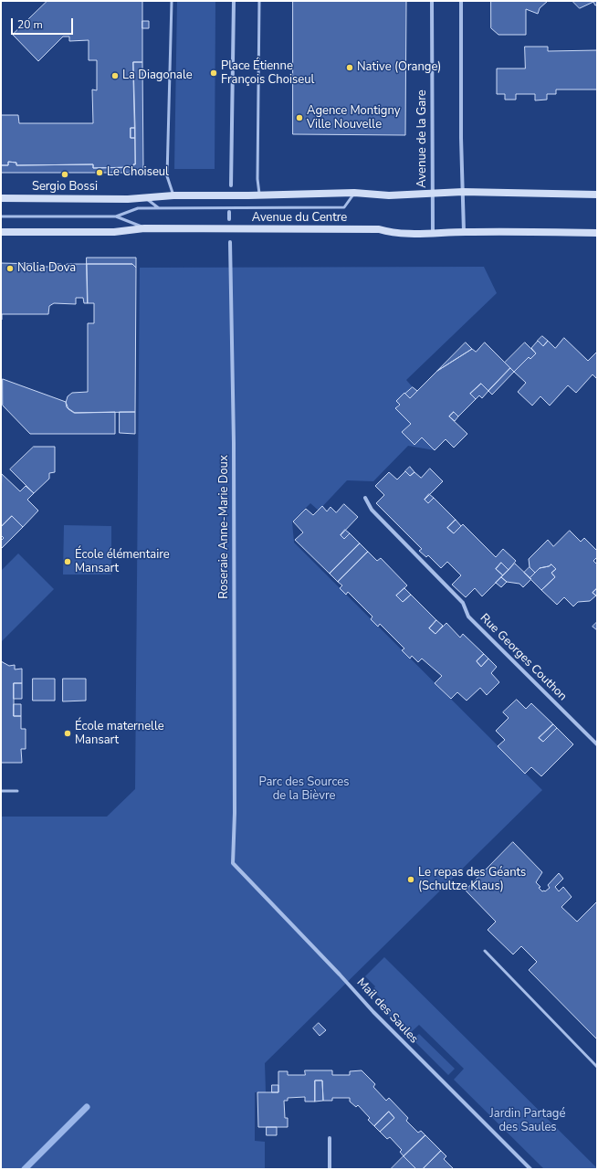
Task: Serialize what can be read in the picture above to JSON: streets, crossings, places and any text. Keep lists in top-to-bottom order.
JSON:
{
  "streets": {
    "main road": ["Avenue du Centre"],
    "street": [
      "Avenue de la Gare",
      "Roseraie Anne-Marie Doux",
      "Rue Georges Couthon",
      "Mail des Saules"
    ]
  },
  "crossings": [
    ["Avenue de la Gare", "Avenue du Centre"],
    ["Roseraie Anne-Marie Doux", "Mail des Saules"]
  ],
  "parks": ["Parc des Sources de la Bièvre", "Jardin Partagé des Saules"],
  "places": [
    "Native (Orange)",
    "Place Étienne François Choiseul",
    "La Diagonale",
    "Agence Montigny Ville Nouvelle",
    "Le Choiseul",
    "Sergio Bossi",
    "Nolia Dova",
    "École élémentaire Mansart",
    "École maternelle Mansart",
    "Le repas des Géants (Schultze Klaus)"
  ],
  "scale_bar": "20 m"
}
